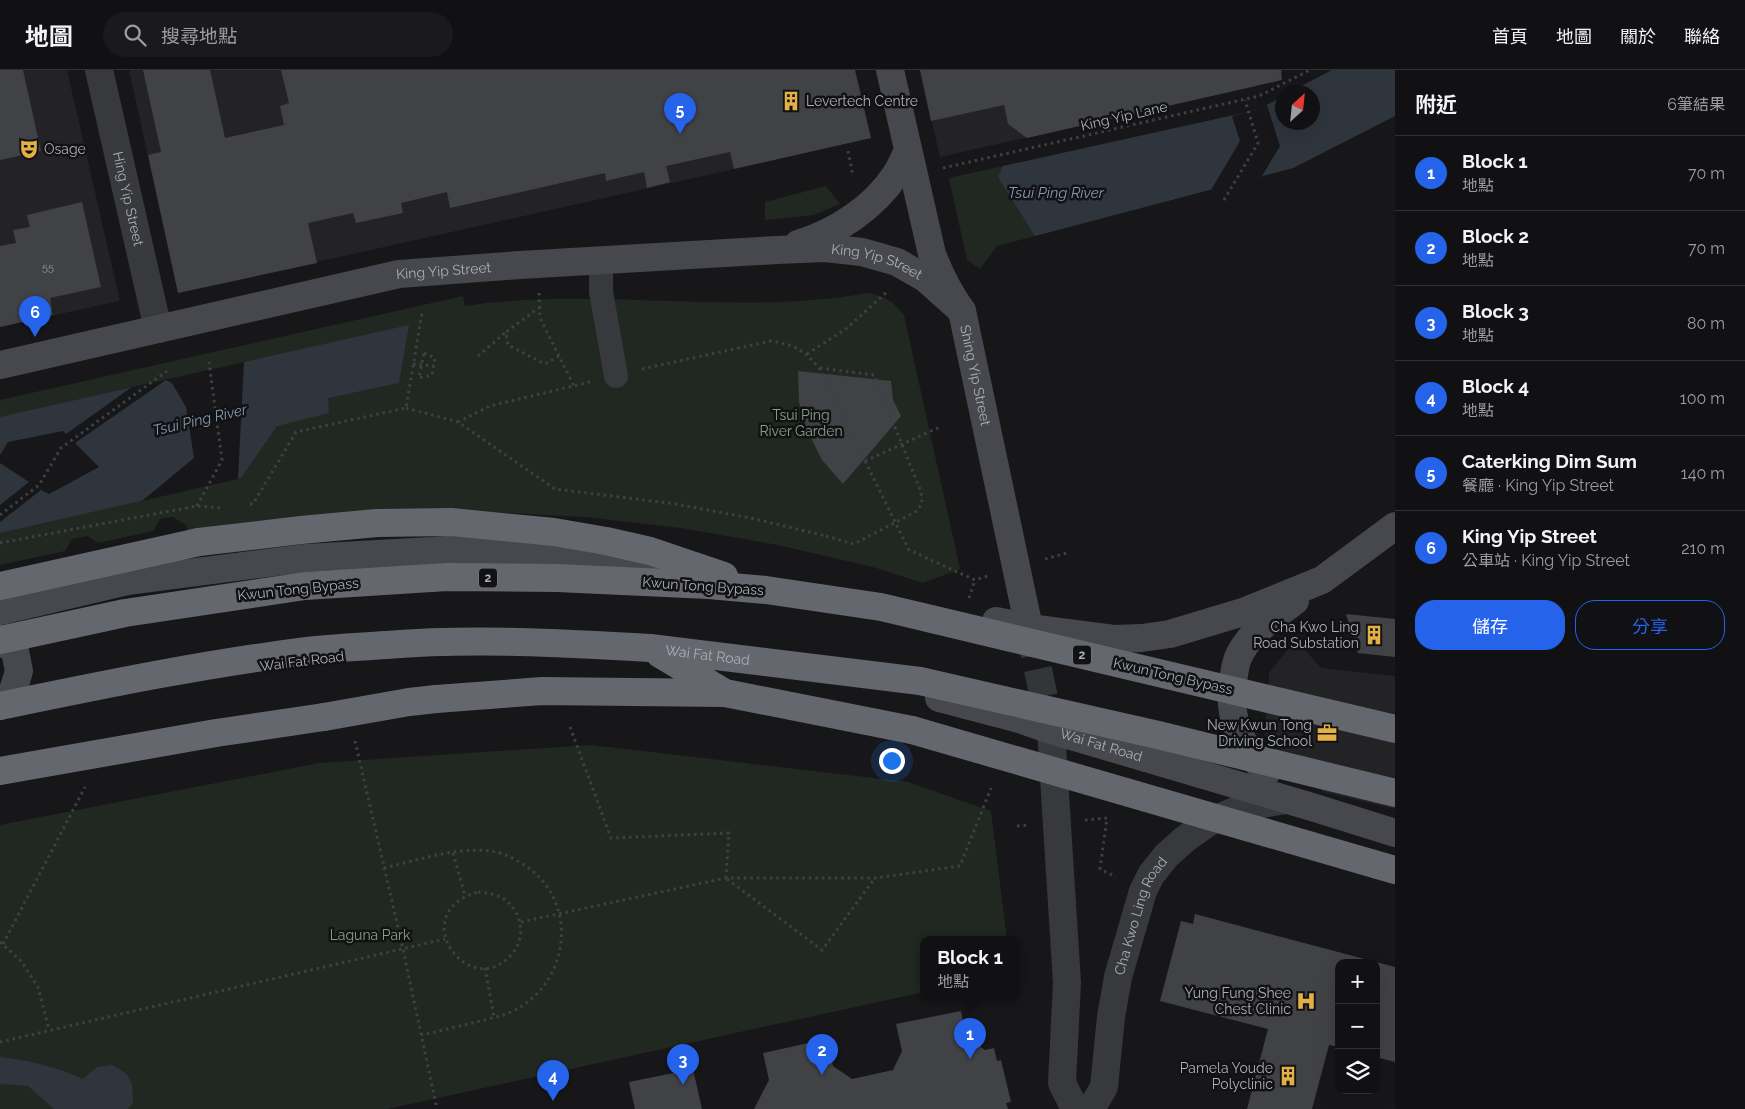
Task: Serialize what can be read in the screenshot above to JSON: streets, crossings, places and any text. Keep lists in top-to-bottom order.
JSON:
{
  "streets": {
    "highway": ["2", "Kwun Tong Bypass"],
    "main road": ["King Yip Street", "Shing Yip Street", "Wai Fat Road"],
    "street": ["Hing Yip Street", "Cha Kwo Ling Road"],
    "path": ["King Yip Lane"]
  },
  "crossings": [
    ["Hing Yip Street", "King Yip Street"],
    ["King Yip Street", "Shing Yip Street"],
    ["Wai Fat Road", "Cha Kwo Ling Road"]
  ],
  "water": ["Tsui Ping River"],
  "parks": ["Tsui Ping River Garden", "Laguna Park"],
  "places": {
    "building": ["Levertech Centre", "Cha Kwo Ling Road Substation", "Pamela Youde Polyclinic"],
    "theatre": ["Osage"],
    "office": ["New Kwun Tong Driving School"],
    "hospital": ["Yung Fung Shee Chest Clinic"]
  },
  "house_numbers": ["55"],
  "north": "top right",
  "page": {
    "header": "地圖",
    "search": "搜尋地點",
    "nav": [
      "首頁",
      "地圖",
      "關於",
      "聯絡"
    ],
    "heading": ["附近", "6筆結果"],
    "pins": [
      "5",
      "6",
      "1",
      "2",
      "3",
      "4"
    ],
    "list": [
      {
        "mark": "1",
        "name": "Block 1",
        "note": "地點",
        "value": "70 m"
      },
      {
        "mark": "2",
        "name": "Block 2",
        "note": "地點",
        "value": "70 m"
      },
      {
        "mark": "3",
        "name": "Block 3",
        "note": "地點",
        "value": "80 m"
      },
      {
        "mark": "4",
        "name": "Block 4",
        "note": "地點",
        "value": "100 m"
      },
      {
        "mark": "5",
        "name": "Caterking Dim Sum",
        "note": "餐廳 · King Yip Street",
        "value": "140 m"
      },
      {
        "mark": "6",
        "name": "King Yip Street",
        "note": "公車站 · King Yip Street",
        "value": "210 m"
      }
    ],
    "buttons": ["儲存", "分享"],
    "popup": ["Block 1", "地點"],
    "map_buttons": ["+", "−"]
  }
}
